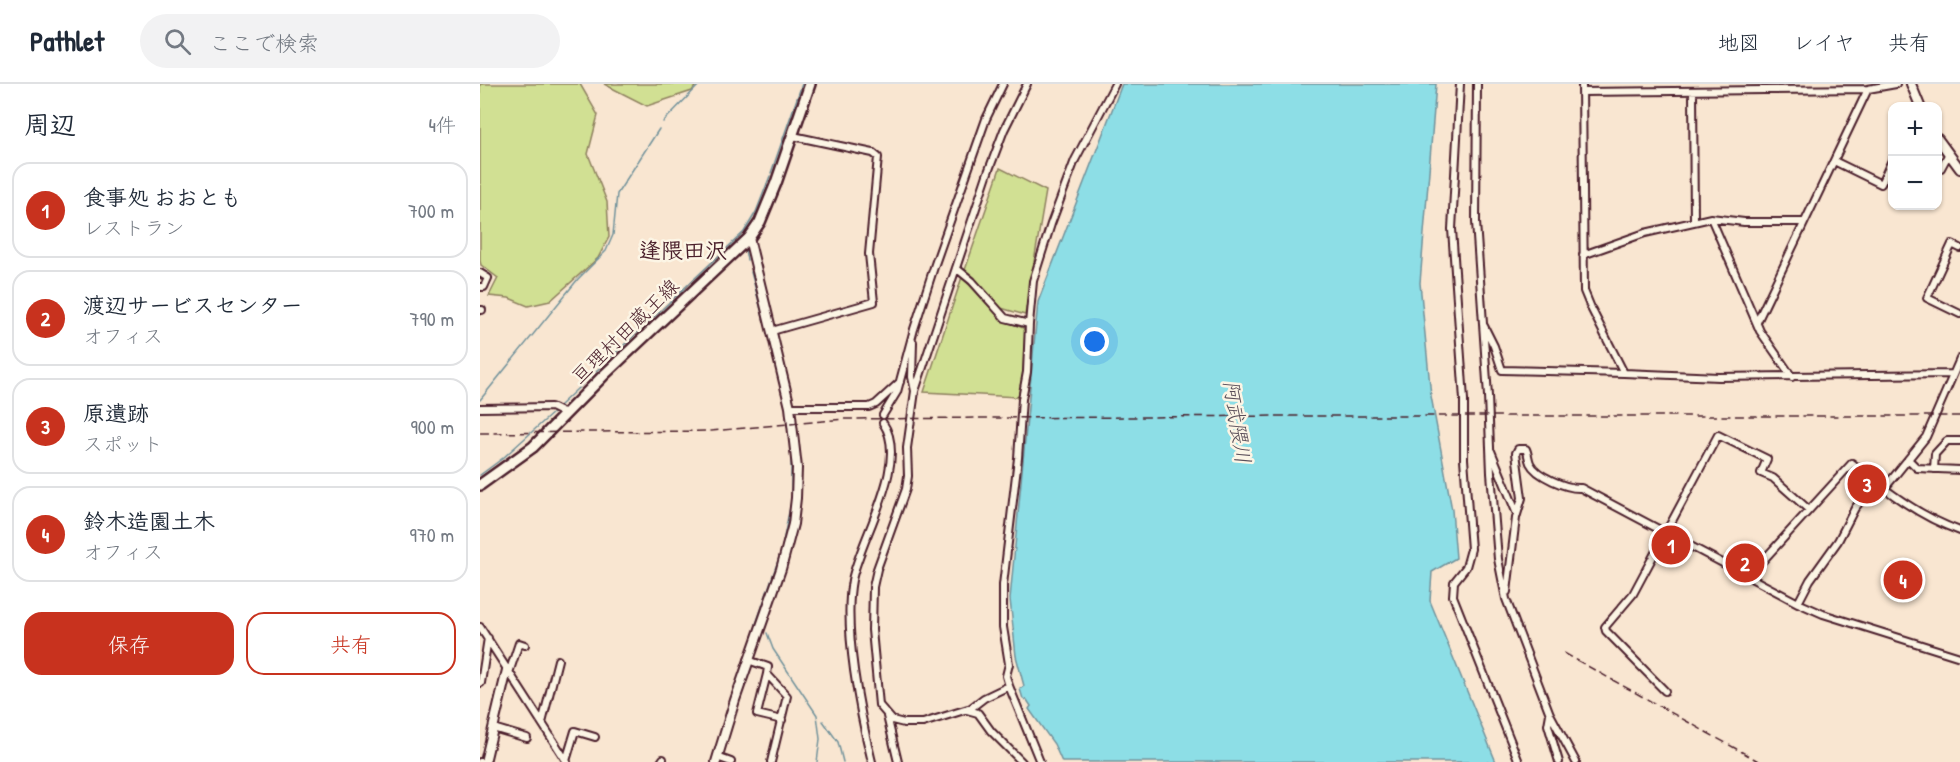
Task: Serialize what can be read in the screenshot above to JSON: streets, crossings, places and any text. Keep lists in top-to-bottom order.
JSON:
{
  "streets": {
    "main road": ["亘理村田蔵王線"]
  },
  "districts": ["逢隈田沢"],
  "water": ["阿武隈川"],
  "page": {
    "header": "Pathlet",
    "search": "ここで検索",
    "nav": ["地図", "レイヤ", "共有"],
    "heading": ["周辺", "4件"],
    "map_buttons": ["+", "−"],
    "list": [
      {
        "mark": "1",
        "name": "食事処 おおとも",
        "note": "レストラン",
        "value": "700 m"
      },
      {
        "mark": "2",
        "name": "渡辺サービスセンター",
        "note": "オフィス",
        "value": "790 m"
      },
      {
        "mark": "3",
        "name": "原遺跡",
        "note": "スポット",
        "value": "900 m"
      },
      {
        "mark": "4",
        "name": "鈴木造園土木",
        "note": "オフィス",
        "value": "970 m"
      }
    ],
    "pins": [
      "3",
      "1",
      "2",
      "4"
    ],
    "buttons": ["保存", "共有"]
  }
}
